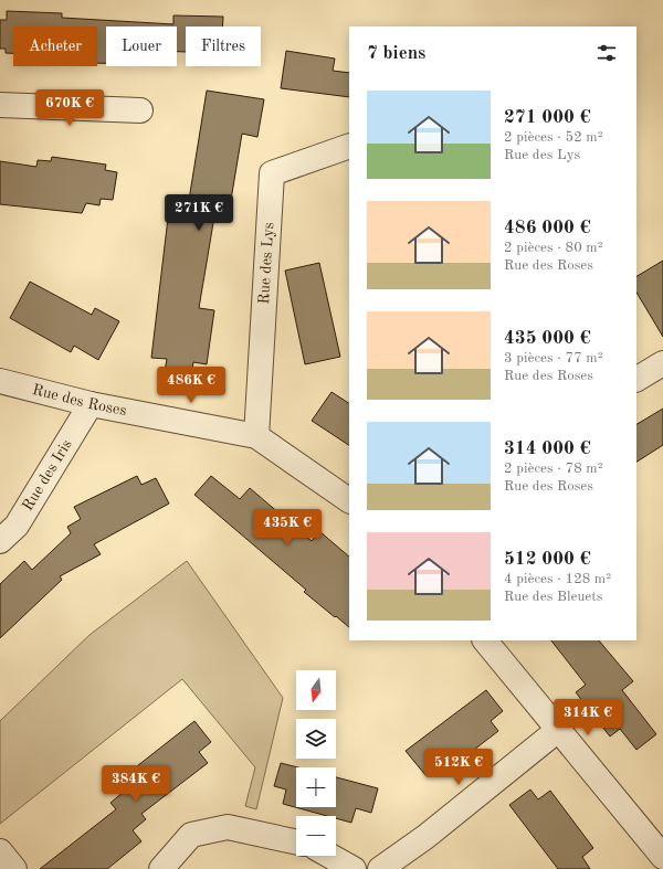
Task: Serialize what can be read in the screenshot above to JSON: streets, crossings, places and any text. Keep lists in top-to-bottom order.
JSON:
{
  "streets": {
    "street": ["Rue des Lys", "Rue des Roses", "Rue des Iris"]
  },
  "crossings": [
    ["Rue des Lys", "Rue des Roses"],
    ["Rue des Roses", "Rue des Iris"]
  ],
  "north": "bottom",
  "page": {
    "chip": ["Acheter", "Louer", "Filtres"],
    "heading": "7 biens",
    "list": [
      {
        "name": "271 000 €",
        "note": "2 pièces · 52 m² · Rue des Lys"
      },
      {
        "name": "486 000 €",
        "note": "2 pièces · 80 m² · Rue des Roses"
      },
      {
        "name": "435 000 €",
        "note": "3 pièces · 77 m² · Rue des Roses"
      },
      {
        "name": "314 000 €",
        "note": "2 pièces · 78 m² · Rue des Roses"
      },
      {
        "name": "512 000 €",
        "note": "4 pièces · 128 m² · Rue des Bleuets"
      }
    ],
    "price": [
      "670K €",
      "271K €",
      "486K €",
      "435K €",
      "314K €",
      "512K €",
      "384K €"
    ],
    "map_buttons": ["+", "−"]
  }
}
